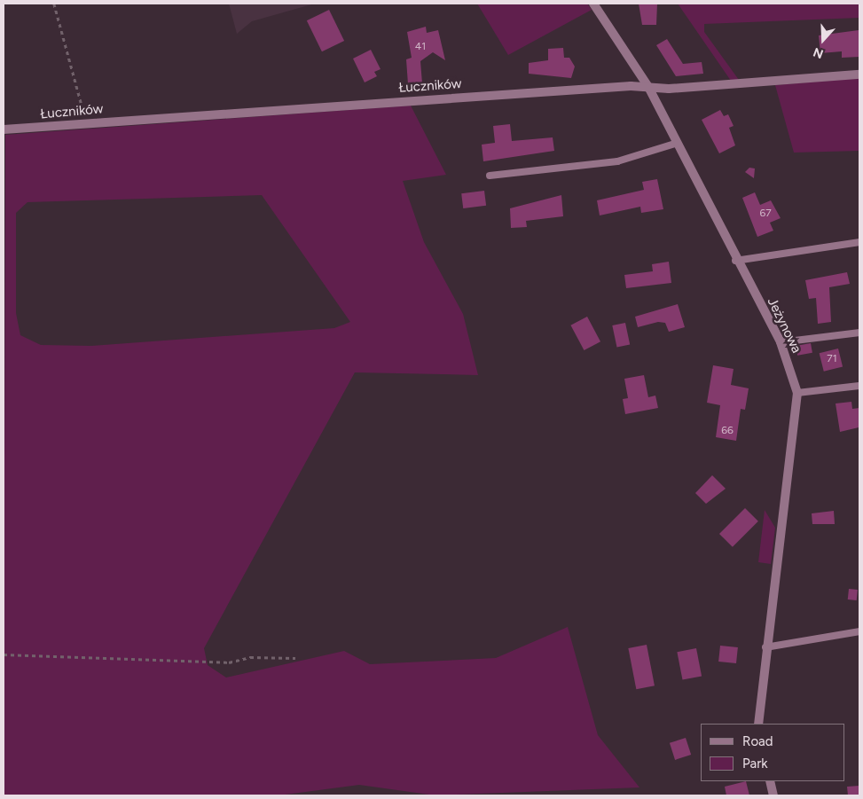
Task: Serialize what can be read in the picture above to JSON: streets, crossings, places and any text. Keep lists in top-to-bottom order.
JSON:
{
  "streets": {
    "street": ["Łuczników", "Jeżynowa"]
  },
  "crossings": [
    ["Łuczników", "Jeżynowa"]
  ],
  "house_numbers": [
    "41",
    "67",
    "71",
    "66"
  ],
  "legend": ["Road", "Park"],
  "north": "bottom"
}
